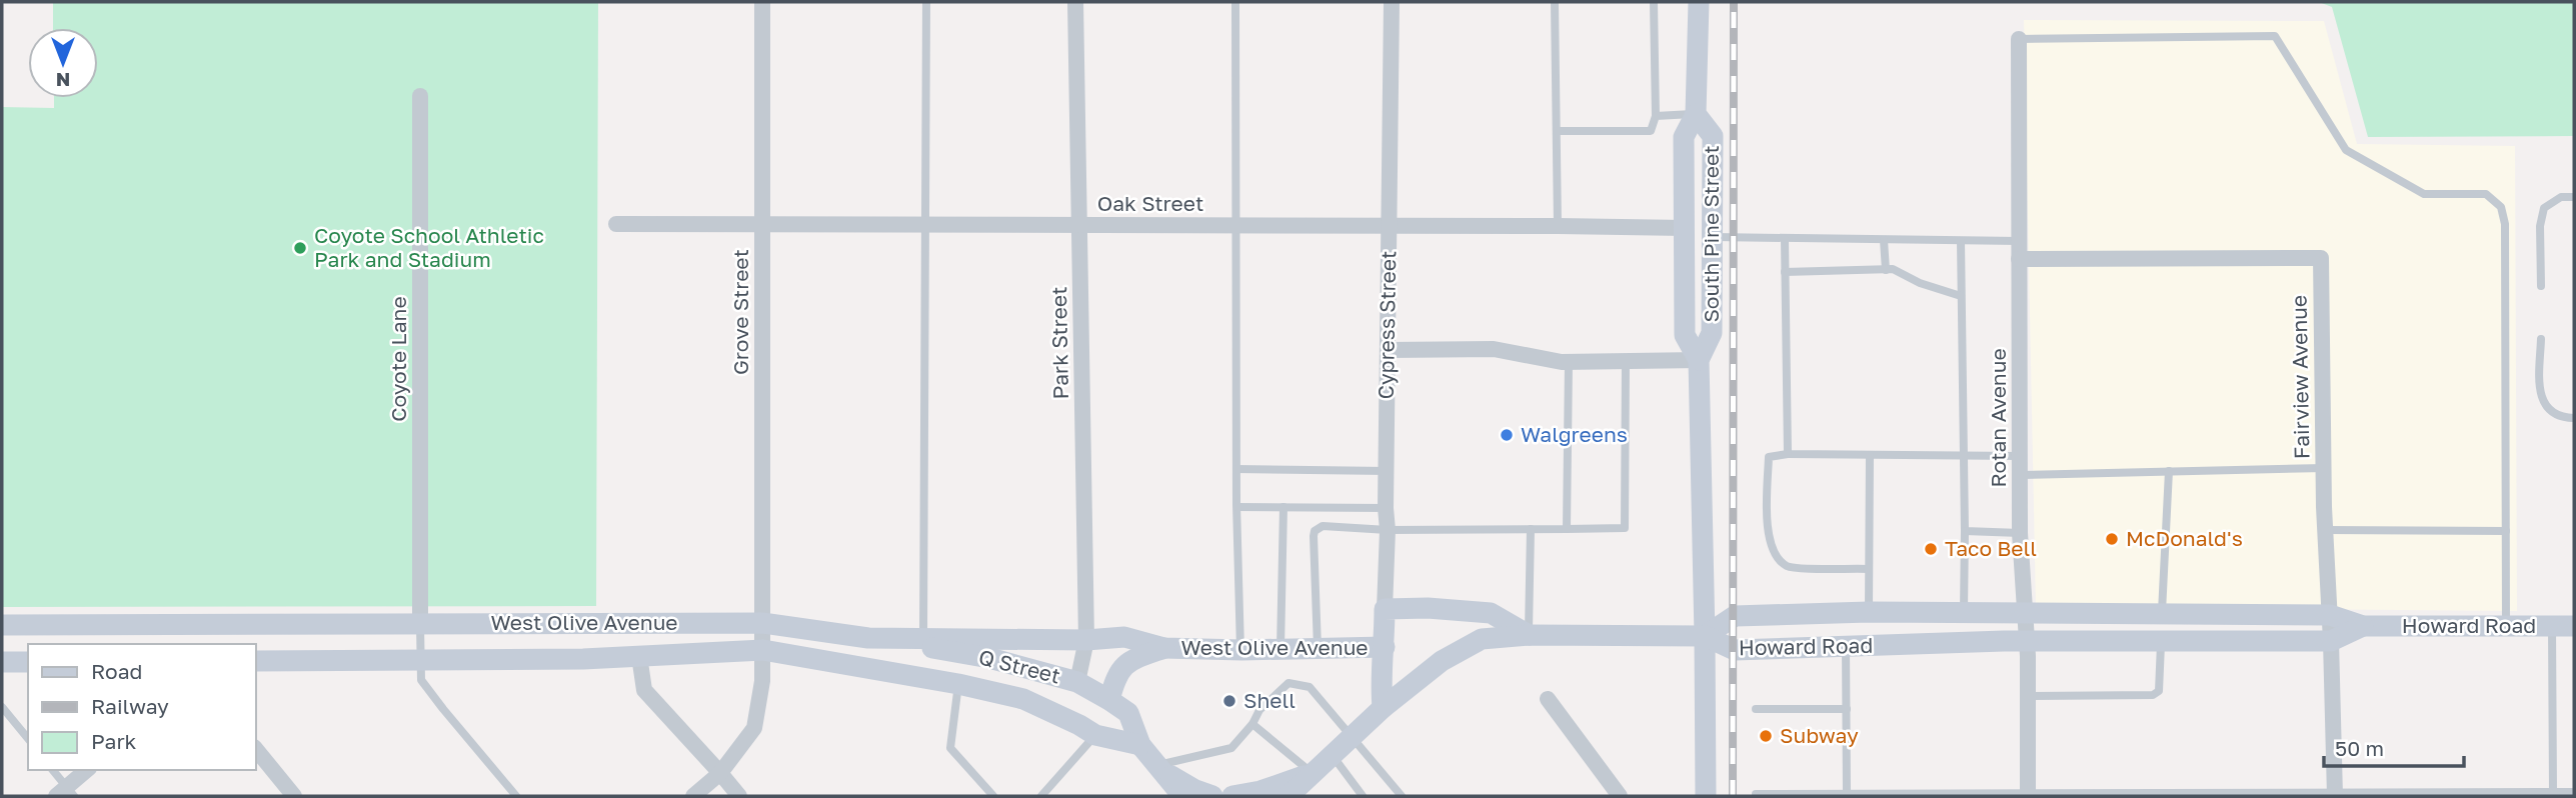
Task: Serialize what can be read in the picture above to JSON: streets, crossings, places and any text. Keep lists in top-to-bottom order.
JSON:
{
  "streets": {
    "main road": [
      "South Pine Street",
      "Cypress Street",
      "West Olive Avenue",
      "Howard Road",
      "Q Street"
    ],
    "street": [
      "Oak Street",
      "Grove Street",
      "Park Street",
      "Coyote Lane",
      "Fairview Avenue",
      "Rotan Avenue"
    ]
  },
  "crossings": [
    ["Oak Street", "Grove Street"],
    ["Oak Street", "Cypress Street"],
    ["Oak Street", "Park Street"],
    ["South Pine Street", "Howard Road"],
    ["Grove Street", "West Olive Avenue"],
    ["Cypress Street", "West Olive Avenue"],
    ["Park Street", "West Olive Avenue"],
    ["Park Street", "Q Street"],
    ["Coyote Lane", "West Olive Avenue"],
    ["Fairview Avenue", "Rotan Avenue"],
    ["Fairview Avenue", "Howard Road"],
    ["Rotan Avenue", "Howard Road"],
    ["West Olive Avenue", "Q Street"]
  ],
  "places": [
    "Coyote School Athletic Park and Stadium",
    "Walgreens",
    "McDonald's",
    "Taco Bell",
    "Shell",
    "Subway"
  ],
  "legend": ["Road", "Railway", "Park"],
  "scale_bar": "50 m",
  "north": "bottom"
}
